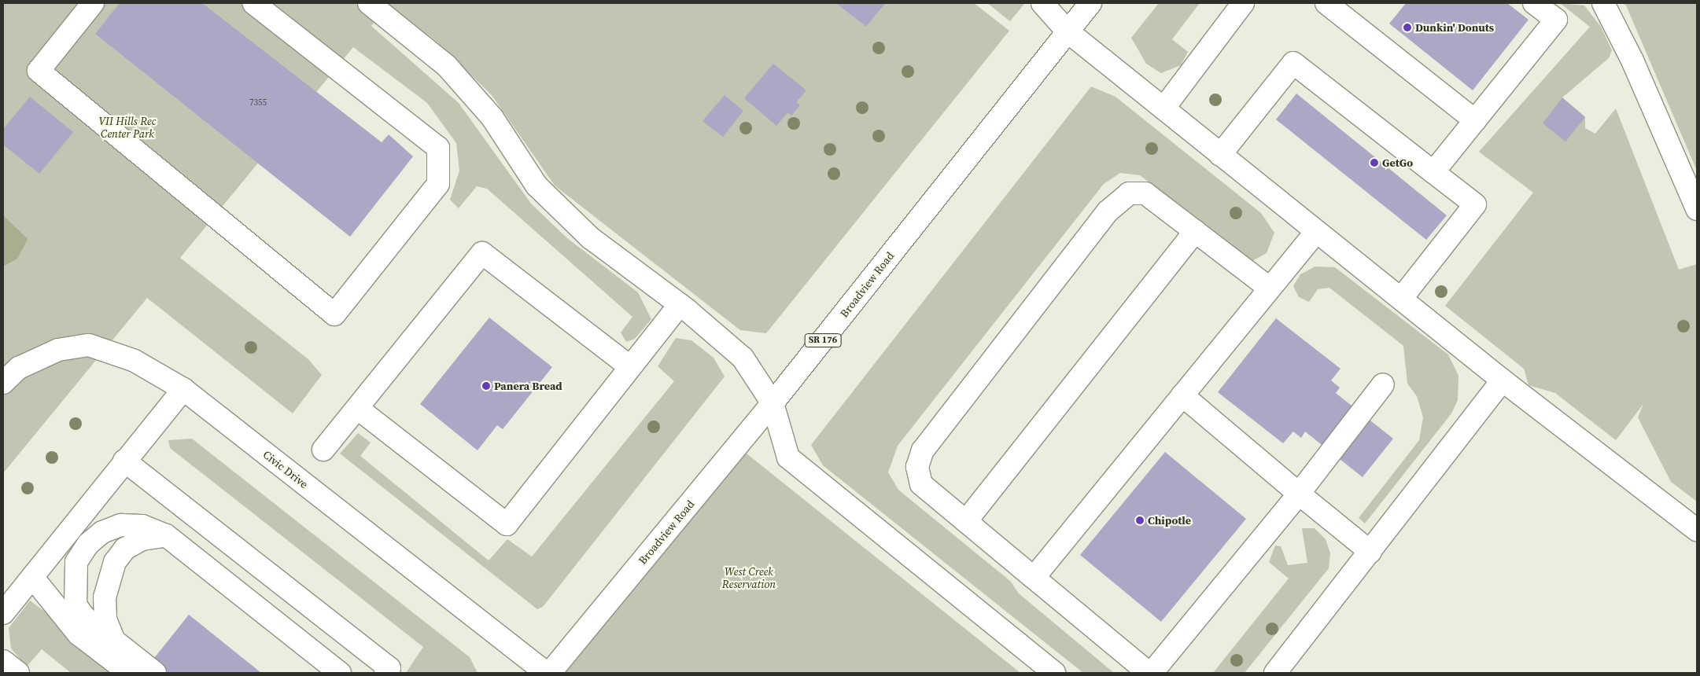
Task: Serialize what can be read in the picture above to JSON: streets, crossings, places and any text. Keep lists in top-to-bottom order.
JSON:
{
  "streets": {
    "main road": ["Broadview Road", "SR 176", "Civic Drive"]
  },
  "parks": ["VII Hills Rec Center Park", "West Creek Reservation"],
  "places": [
    "Dunkin' Donuts",
    "GetGo",
    "Panera Bread",
    "Chipotle"
  ],
  "house_numbers": ["7355"]
}
